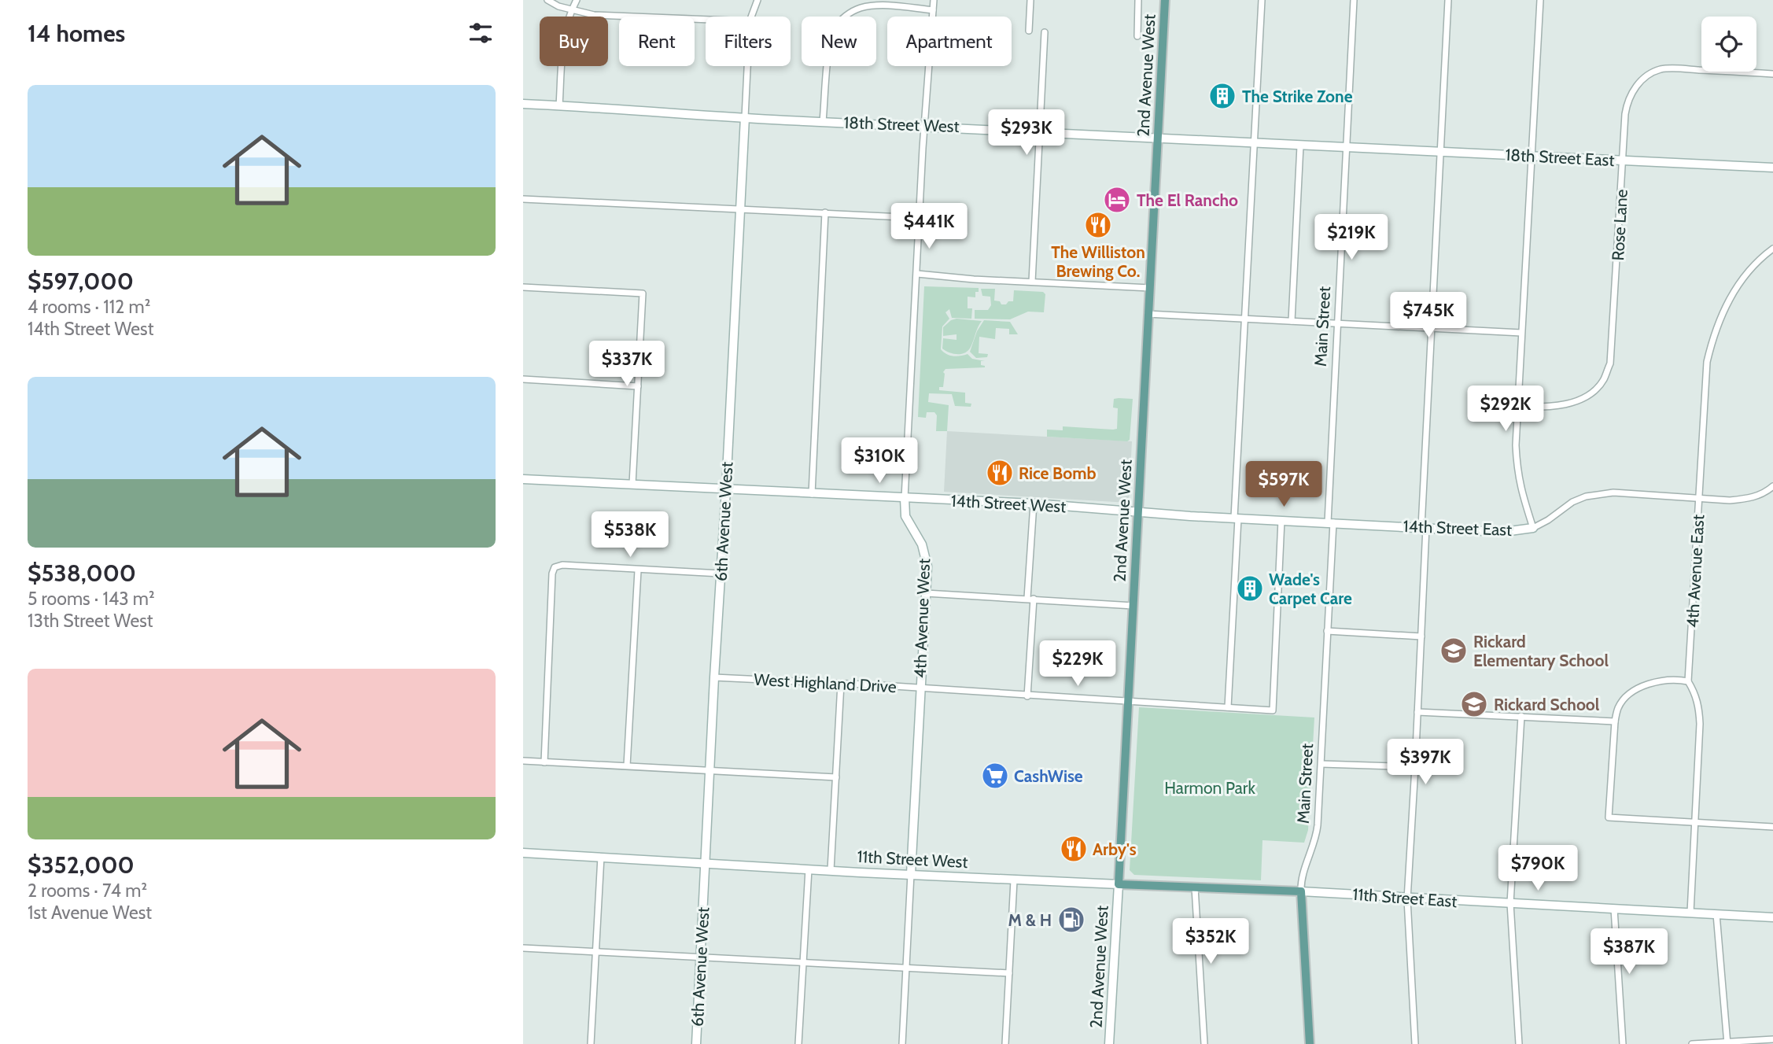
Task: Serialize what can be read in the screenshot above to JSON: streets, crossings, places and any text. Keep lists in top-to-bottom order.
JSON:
{
  "streets": {
    "main road": ["2nd Avenue West", "Main Street", "11th Street West"],
    "street": [
      "18th Street West",
      "18th Street East",
      "Rose Lane",
      "14th Street West",
      "6th Avenue West",
      "14th Street East",
      "4th Avenue East",
      "4th Avenue West",
      "West Highland Drive",
      "11th Street East"
    ]
  },
  "crossings": [
    ["2nd Avenue West", "18th Street West"],
    ["2nd Avenue West", "14th Street West"],
    ["2nd Avenue West", "West Highland Drive"],
    ["2nd Avenue West", "11th Street West"],
    ["18th Street West", "18th Street East"],
    ["18th Street West", "Main Street"],
    ["18th Street West", "6th Avenue West"],
    ["18th Street West", "4th Avenue West"],
    ["18th Street East", "Rose Lane"],
    ["18th Street East", "Main Street"],
    ["Main Street", "14th Street West"],
    ["Main Street", "14th Street East"],
    ["Main Street", "11th Street West"],
    ["Main Street", "11th Street East"],
    ["14th Street West", "6th Avenue West"],
    ["14th Street West", "14th Street East"],
    ["14th Street West", "4th Avenue West"],
    ["14th Street West", "West Highland Drive"],
    ["6th Avenue West", "West Highland Drive"],
    ["6th Avenue West", "11th Street West"],
    ["14th Street East", "4th Avenue East"],
    ["4th Avenue East", "11th Street East"],
    ["4th Avenue West", "West Highland Drive"],
    ["4th Avenue West", "11th Street West"],
    ["11th Street West", "11th Street East"]
  ],
  "parks": ["Harmon Park"],
  "places": {
    "building": ["The Strike Zone", "Wade's Carpet Care"],
    "hotel": ["The El Rancho"],
    "restaurant": ["The Williston Brewing Co.", "Rice Bomb", "Arby's"],
    "school or university": ["Rickard Elementary School", "Rickard School"],
    "supermarket": ["CashWise"],
    "fuel station": ["M & H"]
  },
  "page": {
    "heading": "14 homes",
    "chip": [
      "Buy",
      "Rent",
      "Filters",
      "New",
      "Apartment"
    ],
    "list": [
      {
        "name": "$597,000",
        "note": "4 rooms · 112 m² · 14th Street West"
      },
      {
        "name": "$538,000",
        "note": "5 rooms · 143 m² · 13th Street West"
      },
      {
        "name": "$352,000",
        "note": "2 rooms · 74 m² · 1st Avenue West"
      }
    ],
    "price": [
      "$293K",
      "$441K",
      "$219K",
      "$745K",
      "$337K",
      "$292K",
      "$310K",
      "$597K",
      "$538K",
      "$229K",
      "$397K",
      "$790K",
      "$352K",
      "$387K"
    ]
  }
}
